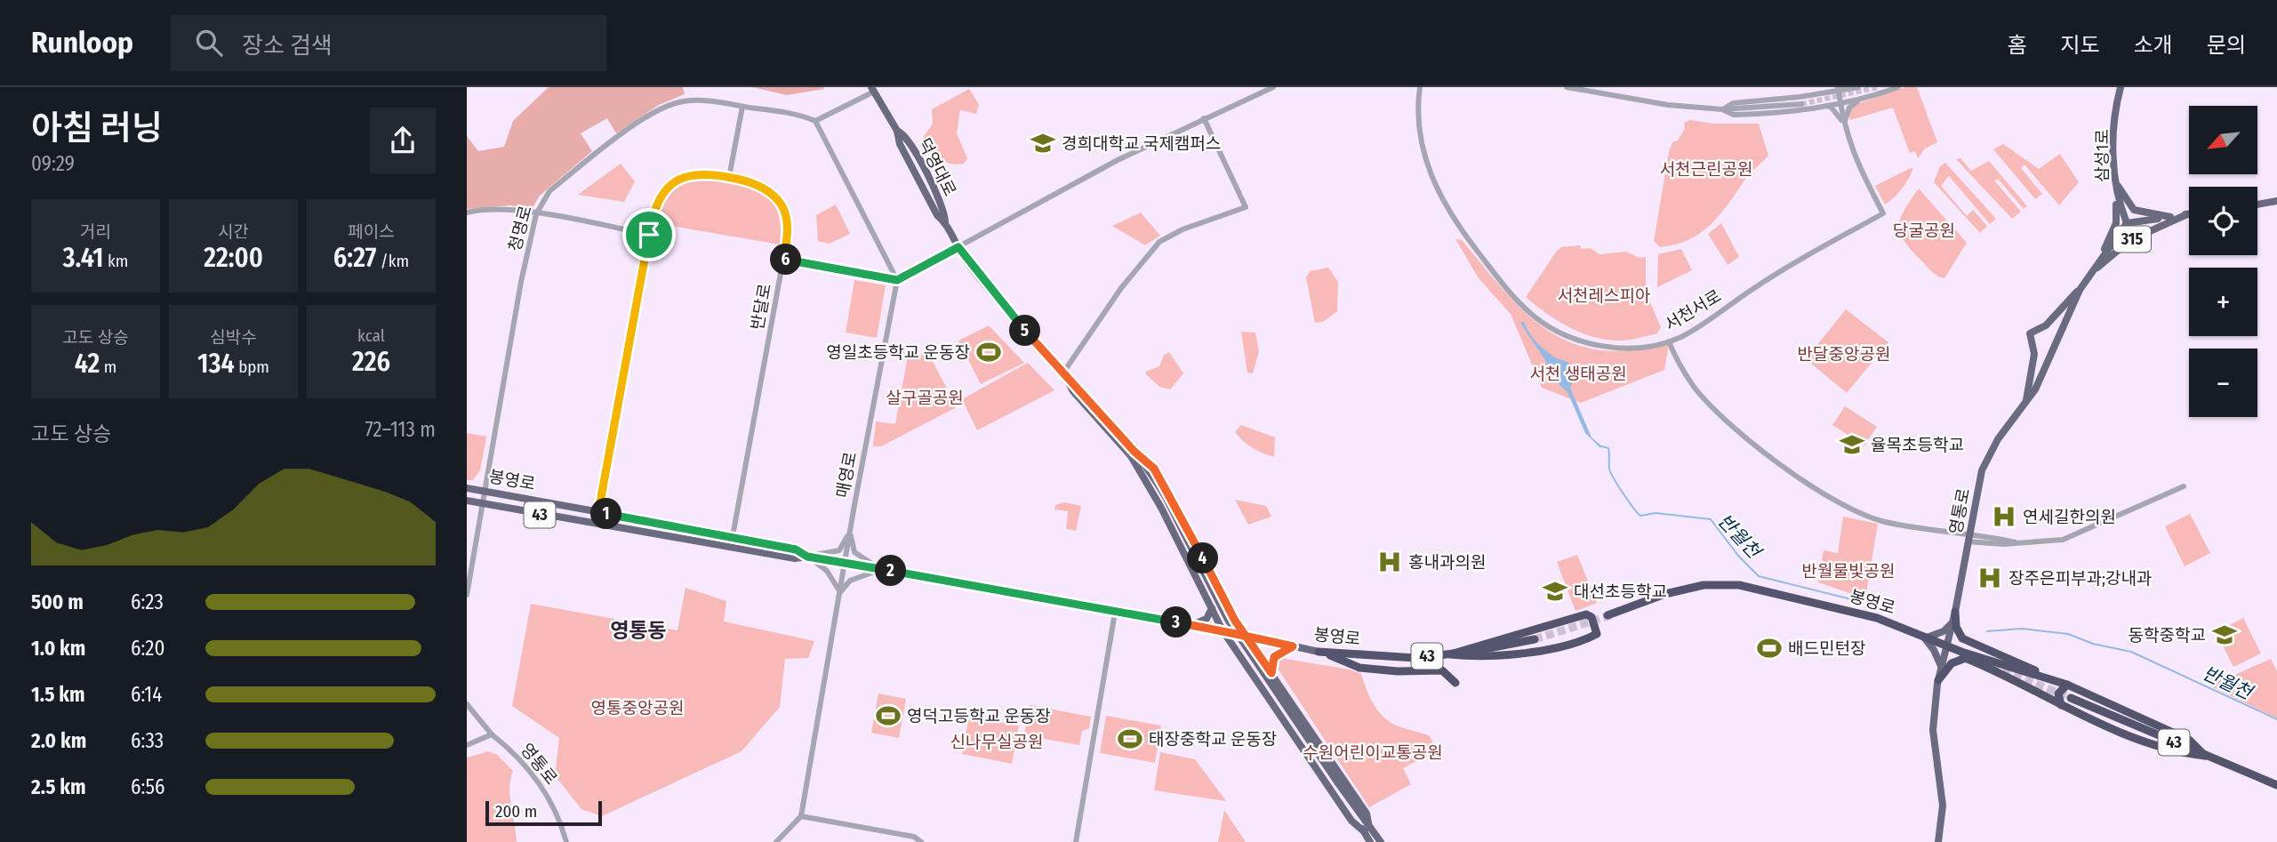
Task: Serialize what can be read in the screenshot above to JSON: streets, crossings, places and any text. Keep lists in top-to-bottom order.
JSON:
{
  "streets": {
    "highway": ["봉영로", "43"],
    "main road": [
      "삼성1로",
      "덕영대로",
      "315",
      "영통로"
    ],
    "street": [
      "청명로",
      "반달로",
      "서천서로",
      "매영로"
    ]
  },
  "crossings": [
    ["삼성1로", "315"],
    ["삼성1로", "영통로"],
    ["청명로", "봉영로"],
    ["315", "영통로"],
    ["반달로", "봉영로"],
    ["매영로", "봉영로"],
    ["봉영로", "영통로"]
  ],
  "districts": ["영통동"],
  "water": ["반월천"],
  "parks": [
    "서천근린공원",
    "당굴공원",
    "서천레스피아",
    "반달중앙공원",
    "서천 생태공원",
    "살구골공원",
    "반월물빛공원",
    "영통중앙공원",
    "신나무실공원",
    "수원어린이교통공원"
  ],
  "places": {
    "school or university": [
      "경희대학교 국제캠퍼스",
      "율목초등학교",
      "대선초등학교",
      "동학중학교"
    ],
    "sports": [
      "영일초등학교 운동장",
      "배드민턴장",
      "영덕고등학교 운동장",
      "태장중학교 운동장"
    ],
    "hospital": ["연세길한의원", "홍내과의원", "장주은피부과;강내과"]
  },
  "scale_bar": "200 m",
  "north": "bottom left",
  "page": {
    "header": "Runloop",
    "search": "장소 검색",
    "nav": [
      "홈",
      "지도",
      "소개",
      "문의"
    ],
    "heading": ["아침 러닝", "09:29"],
    "map_buttons": ["+", "−"],
    "stats": [
      ["거리", "3.41 km"],
      ["시간", "22:00"],
      ["페이스", "6:27 /km"],
      ["고도 상승", "42 m"],
      ["심박수", "134 bpm"],
      ["kcal", "226"]
    ],
    "pins": [
      "6",
      "5",
      "1",
      "4",
      "2",
      "3"
    ],
    "chart": ["고도 상승", "72–113 m"],
    "list": [
      {
        "name": "500 m",
        "note": "6:23"
      },
      {
        "name": "1.0 km",
        "note": "6:20"
      },
      {
        "name": "1.5 km",
        "note": "6:14"
      },
      {
        "name": "2.0 km",
        "note": "6:33"
      },
      {
        "name": "2.5 km",
        "note": "6:56"
      }
    ],
    "scale": "200 m"
  }
}
